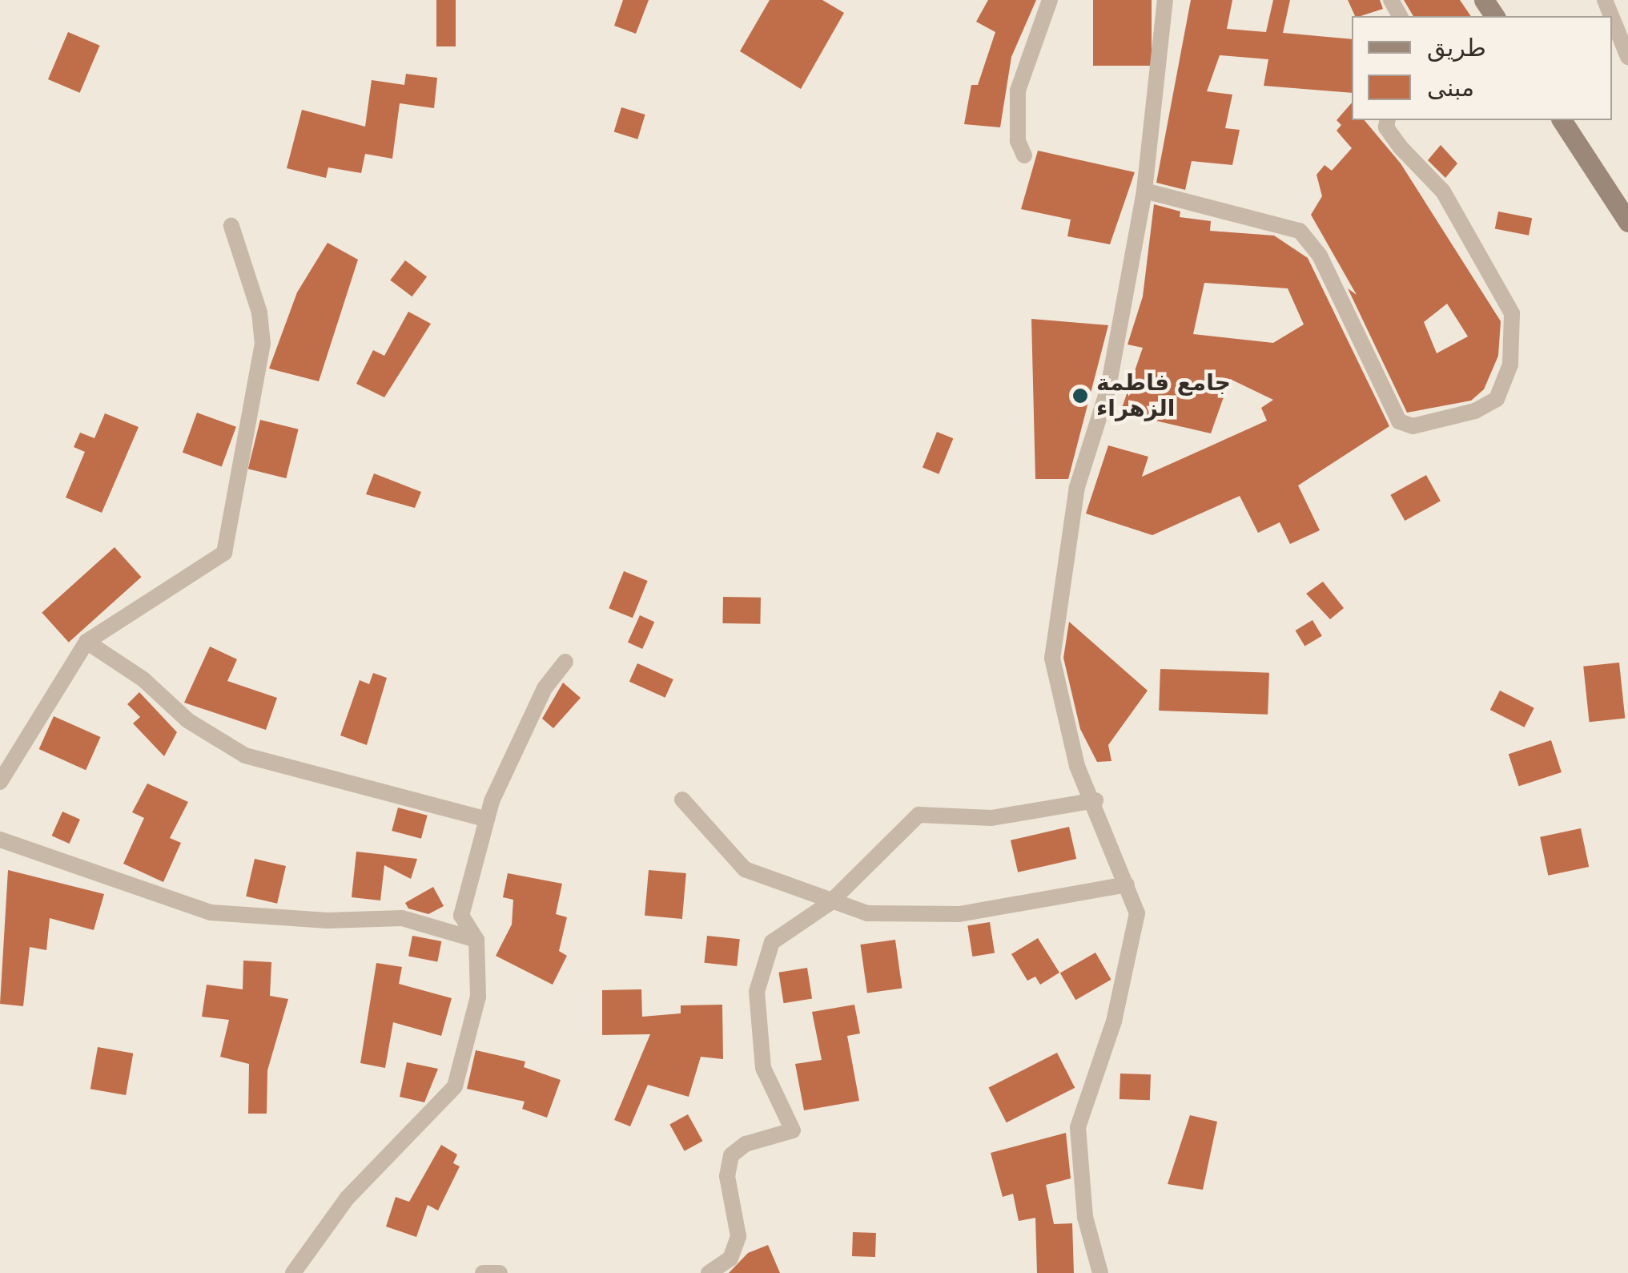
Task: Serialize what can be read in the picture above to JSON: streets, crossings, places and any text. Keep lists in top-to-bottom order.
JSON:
{
  "places": ["جامع فاطمة الزهراء"],
  "legend": ["طريق", "مبنى"]
}
